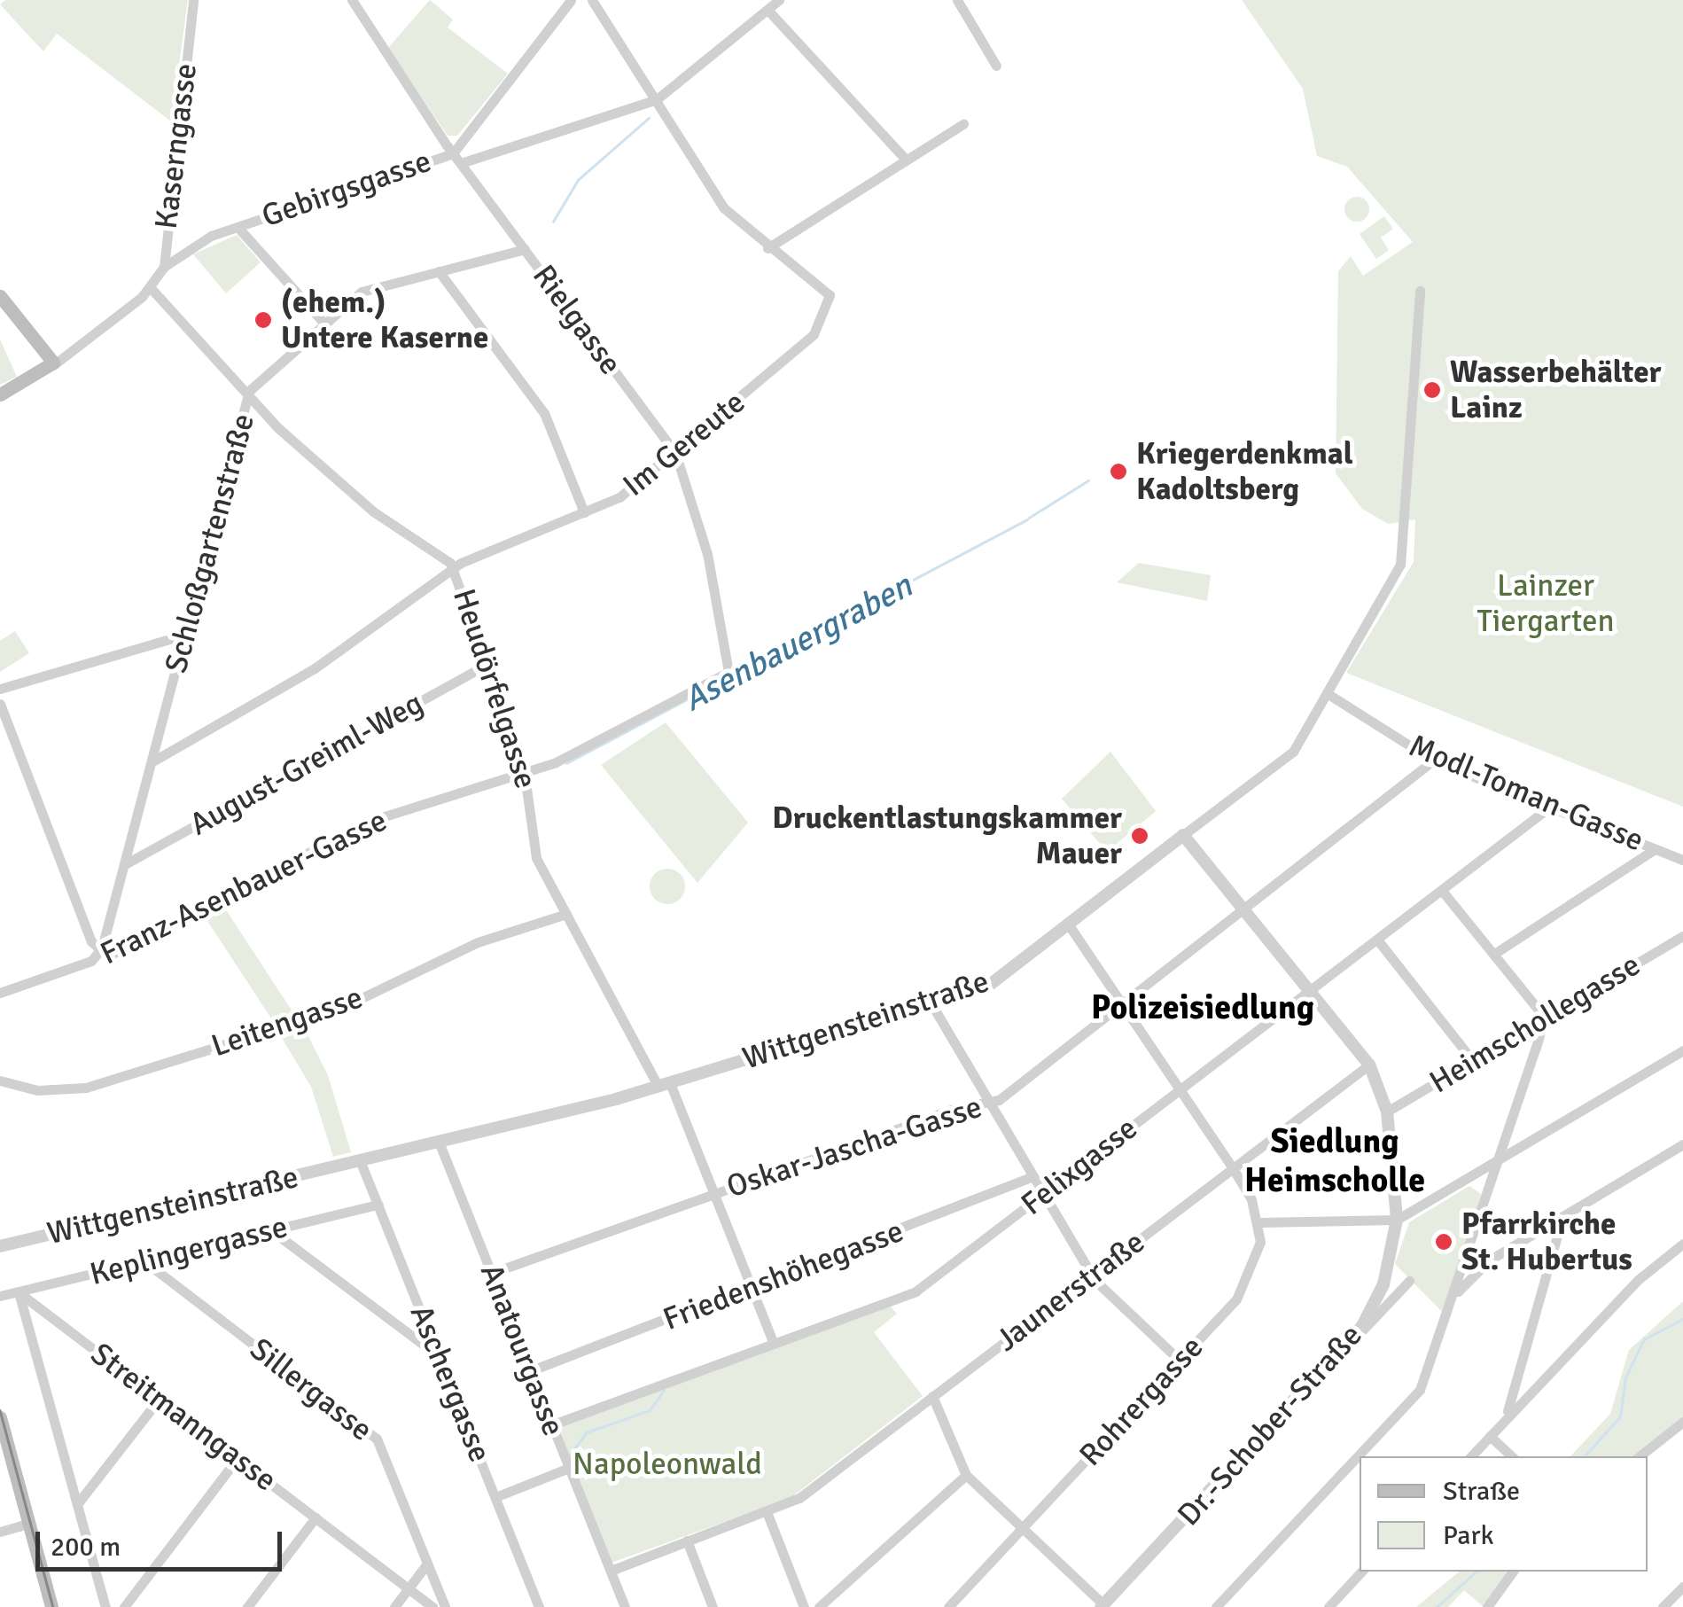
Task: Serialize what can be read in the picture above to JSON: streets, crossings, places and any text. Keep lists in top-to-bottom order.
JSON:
{
  "streets": {
    "street": [
      "Kaserngasse",
      "Gebirgsgasse",
      "Rielgasse",
      "Im Gereute",
      "Schloßgartenstraße",
      "Heudörfelgasse",
      "August-Greiml-Weg",
      "Modl-Toman-Gasse",
      "Franz-Asenbauer-Gasse",
      "Wittgensteinstraße",
      "Leitengasse",
      "Heimschollegasse",
      "Oskar-Jascha-Gasse",
      "Felixgasse",
      "Keplingergasse",
      "Friedenshöhegasse",
      "Jaunerstraße",
      "Anatourgasse",
      "Aschergasse",
      "Sillergasse",
      "Rohrergasse",
      "Streitmanngasse",
      "Dr.-Schober-Straße"
    ]
  },
  "crossings": [
    ["Kaserngasse", "Gebirgsgasse"],
    ["Kaserngasse", "Heudörfelgasse"],
    ["Gebirgsgasse", "Rielgasse"],
    ["Rielgasse", "Im Gereute"],
    ["Rielgasse", "Schloßgartenstraße"],
    ["Rielgasse", "Franz-Asenbauer-Gasse"],
    ["Im Gereute", "Schloßgartenstraße"],
    ["Im Gereute", "Heudörfelgasse"],
    ["Schloßgartenstraße", "Heudörfelgasse"],
    ["Schloßgartenstraße", "August-Greiml-Weg"],
    ["Schloßgartenstraße", "Franz-Asenbauer-Gasse"],
    ["Heudörfelgasse", "August-Greiml-Weg"],
    ["Heudörfelgasse", "Franz-Asenbauer-Gasse"],
    ["Heudörfelgasse", "Wittgensteinstraße"],
    ["Heudörfelgasse", "Leitengasse"],
    ["Heudörfelgasse", "Oskar-Jascha-Gasse"],
    ["Heudörfelgasse", "Felixgasse"],
    ["Heudörfelgasse", "Friedenshöhegasse"],
    ["Modl-Toman-Gasse", "Wittgensteinstraße"],
    ["Modl-Toman-Gasse", "Oskar-Jascha-Gasse"],
    ["Modl-Toman-Gasse", "Felixgasse"],
    ["Wittgensteinstraße", "Anatourgasse"],
    ["Wittgensteinstraße", "Aschergasse"],
    ["Wittgensteinstraße", "Dr.-Schober-Straße"],
    ["Heimschollegasse", "Dr.-Schober-Straße"],
    ["Oskar-Jascha-Gasse", "Anatourgasse"],
    ["Oskar-Jascha-Gasse", "Dr.-Schober-Straße"],
    ["Felixgasse", "Anatourgasse"],
    ["Felixgasse", "Dr.-Schober-Straße"],
    ["Keplingergasse", "Aschergasse"],
    ["Keplingergasse", "Sillergasse"],
    ["Keplingergasse", "Streitmanngasse"],
    ["Friedenshöhegasse", "Anatourgasse"],
    ["Jaunerstraße", "Anatourgasse"],
    ["Jaunerstraße", "Dr.-Schober-Straße"]
  ],
  "districts": ["Polizeisiedlung", "Siedlung Heimscholle"],
  "water": ["Asenbauergraben"],
  "parks": ["Lainzer Tiergarten", "Napoleonwald"],
  "places": [
    "(ehem.) Untere Kaserne",
    "Wasserbehälter Lainz",
    "Kriegerdenkmal Kadoltsberg",
    "Druckentlastungskammer Mauer",
    "Pfarrkirche St. Hubertus"
  ],
  "legend": ["Straße", "Park"],
  "scale_bar": "200 m"
}
